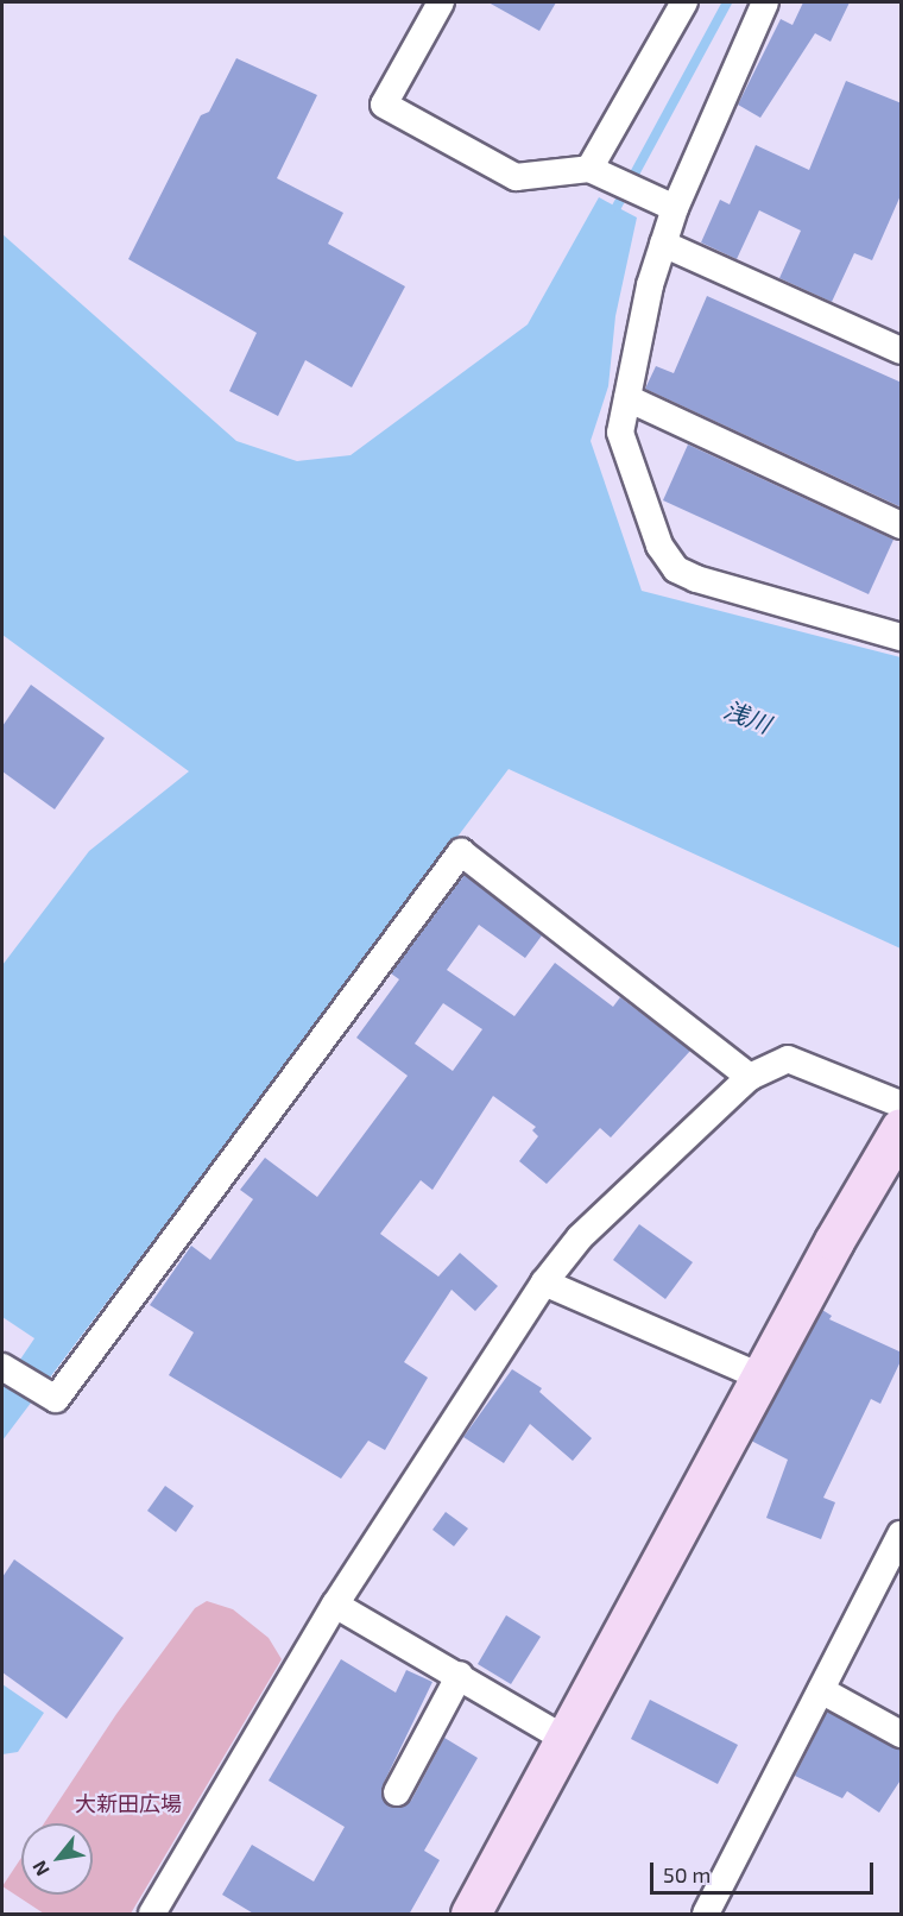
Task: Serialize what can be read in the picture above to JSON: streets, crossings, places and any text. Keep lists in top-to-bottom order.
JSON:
{
  "water": ["浅川"],
  "parks": ["大新田広場"],
  "scale_bar": "50 m",
  "north": "bottom left"
}
